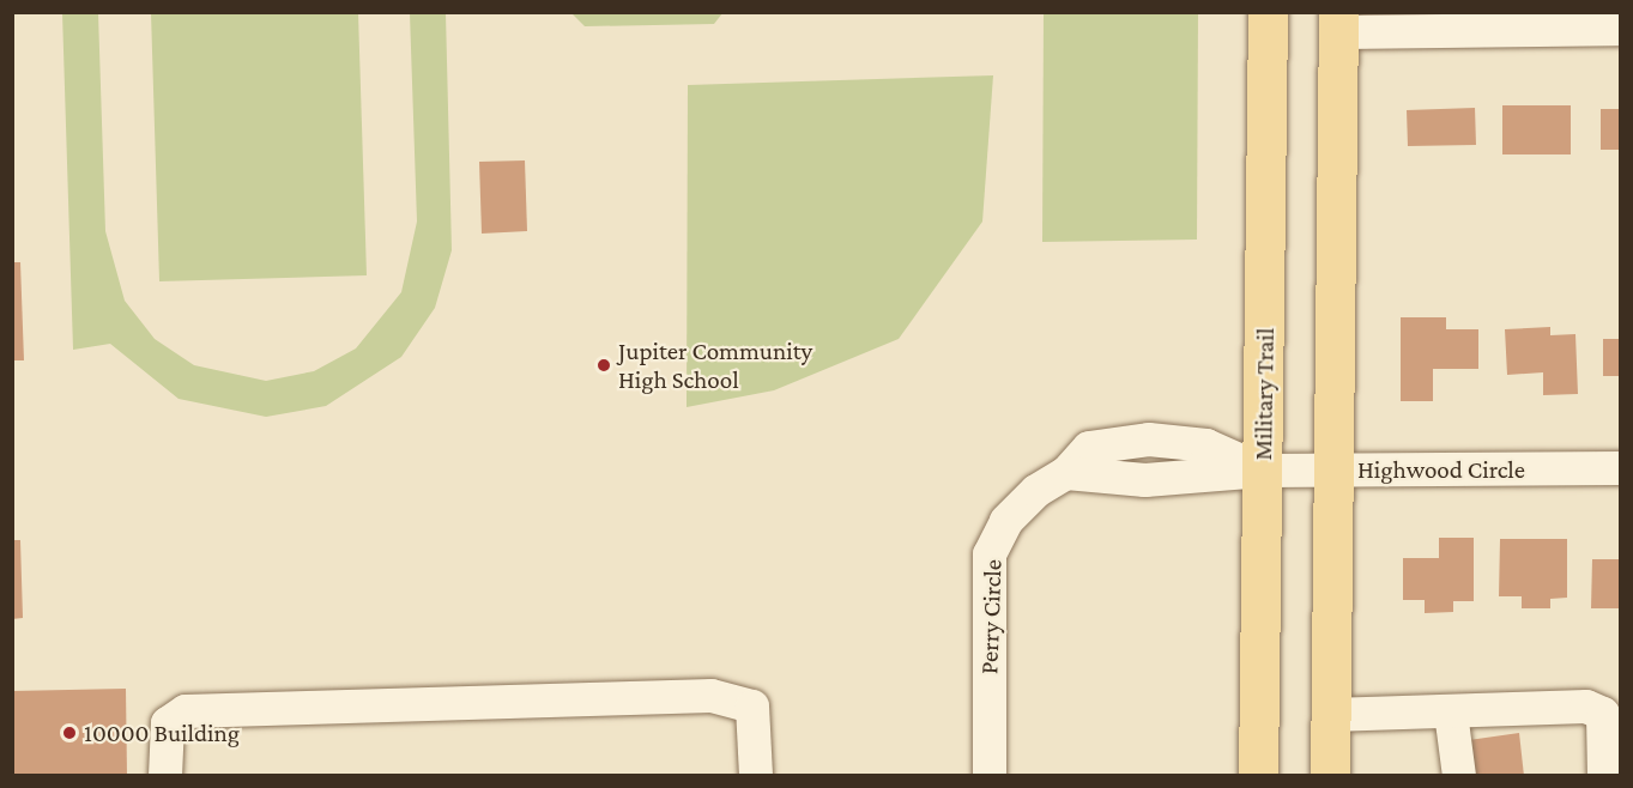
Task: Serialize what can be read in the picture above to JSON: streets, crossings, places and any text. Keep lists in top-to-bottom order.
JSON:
{
  "streets": {
    "main road": ["Military Trail"],
    "street": ["Highwood Circle", "Perry Circle"]
  },
  "crossings": [
    ["Military Trail", "Highwood Circle"],
    ["Military Trail", "Perry Circle"],
    ["Highwood Circle", "Perry Circle"]
  ],
  "places": ["Jupiter Community High School", "10000 Building"]
}
